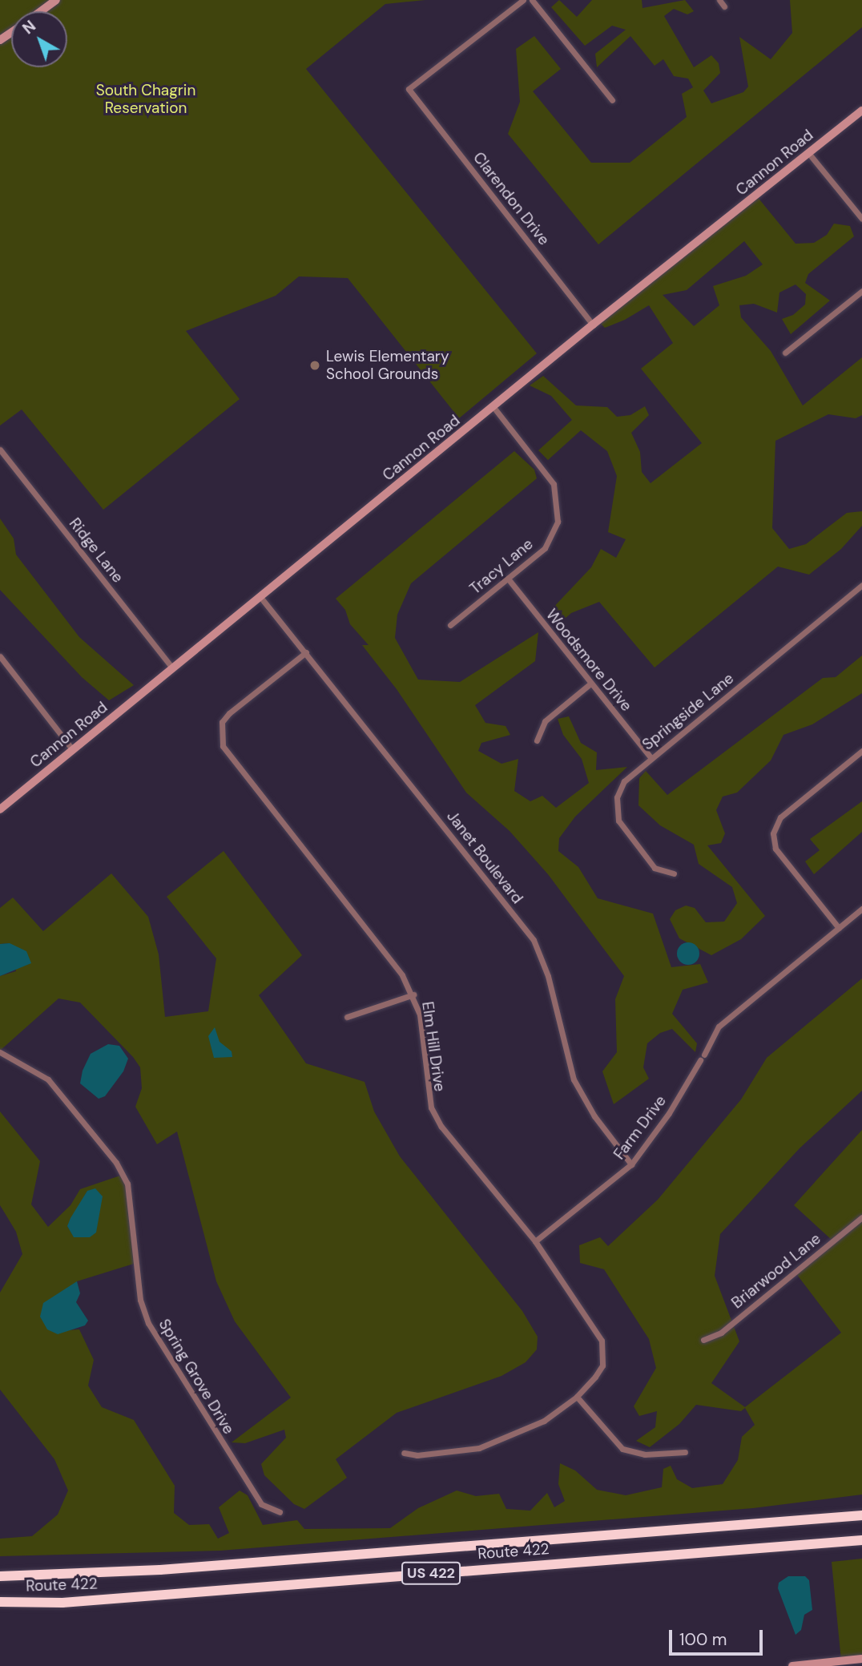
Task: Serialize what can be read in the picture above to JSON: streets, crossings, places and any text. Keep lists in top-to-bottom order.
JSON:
{
  "streets": {
    "highway": ["Route 422", "US 422"],
    "main road": ["Cannon Road"],
    "street": [
      "Clarendon Drive",
      "Ridge Lane",
      "Tracy Lane",
      "Woodsmore Drive",
      "Springside Lane",
      "Janet Boulevard",
      "Elm Hill Drive",
      "Farm Drive",
      "Briarwood Lane",
      "Spring Grove Drive"
    ]
  },
  "crossings": [
    ["Cannon Road", "Clarendon Drive"],
    ["Cannon Road", "Ridge Lane"],
    ["Cannon Road", "Tracy Lane"],
    ["Cannon Road", "Janet Boulevard"],
    ["Tracy Lane", "Woodsmore Drive"],
    ["Woodsmore Drive", "Springside Lane"],
    ["Janet Boulevard", "Elm Hill Drive"],
    ["Janet Boulevard", "Farm Drive"],
    ["Elm Hill Drive", "Farm Drive"]
  ],
  "parks": ["South Chagrin Reservation"],
  "places": ["Lewis Elementary School Grounds"],
  "scale_bar": "100 m",
  "north": "top left"
}
